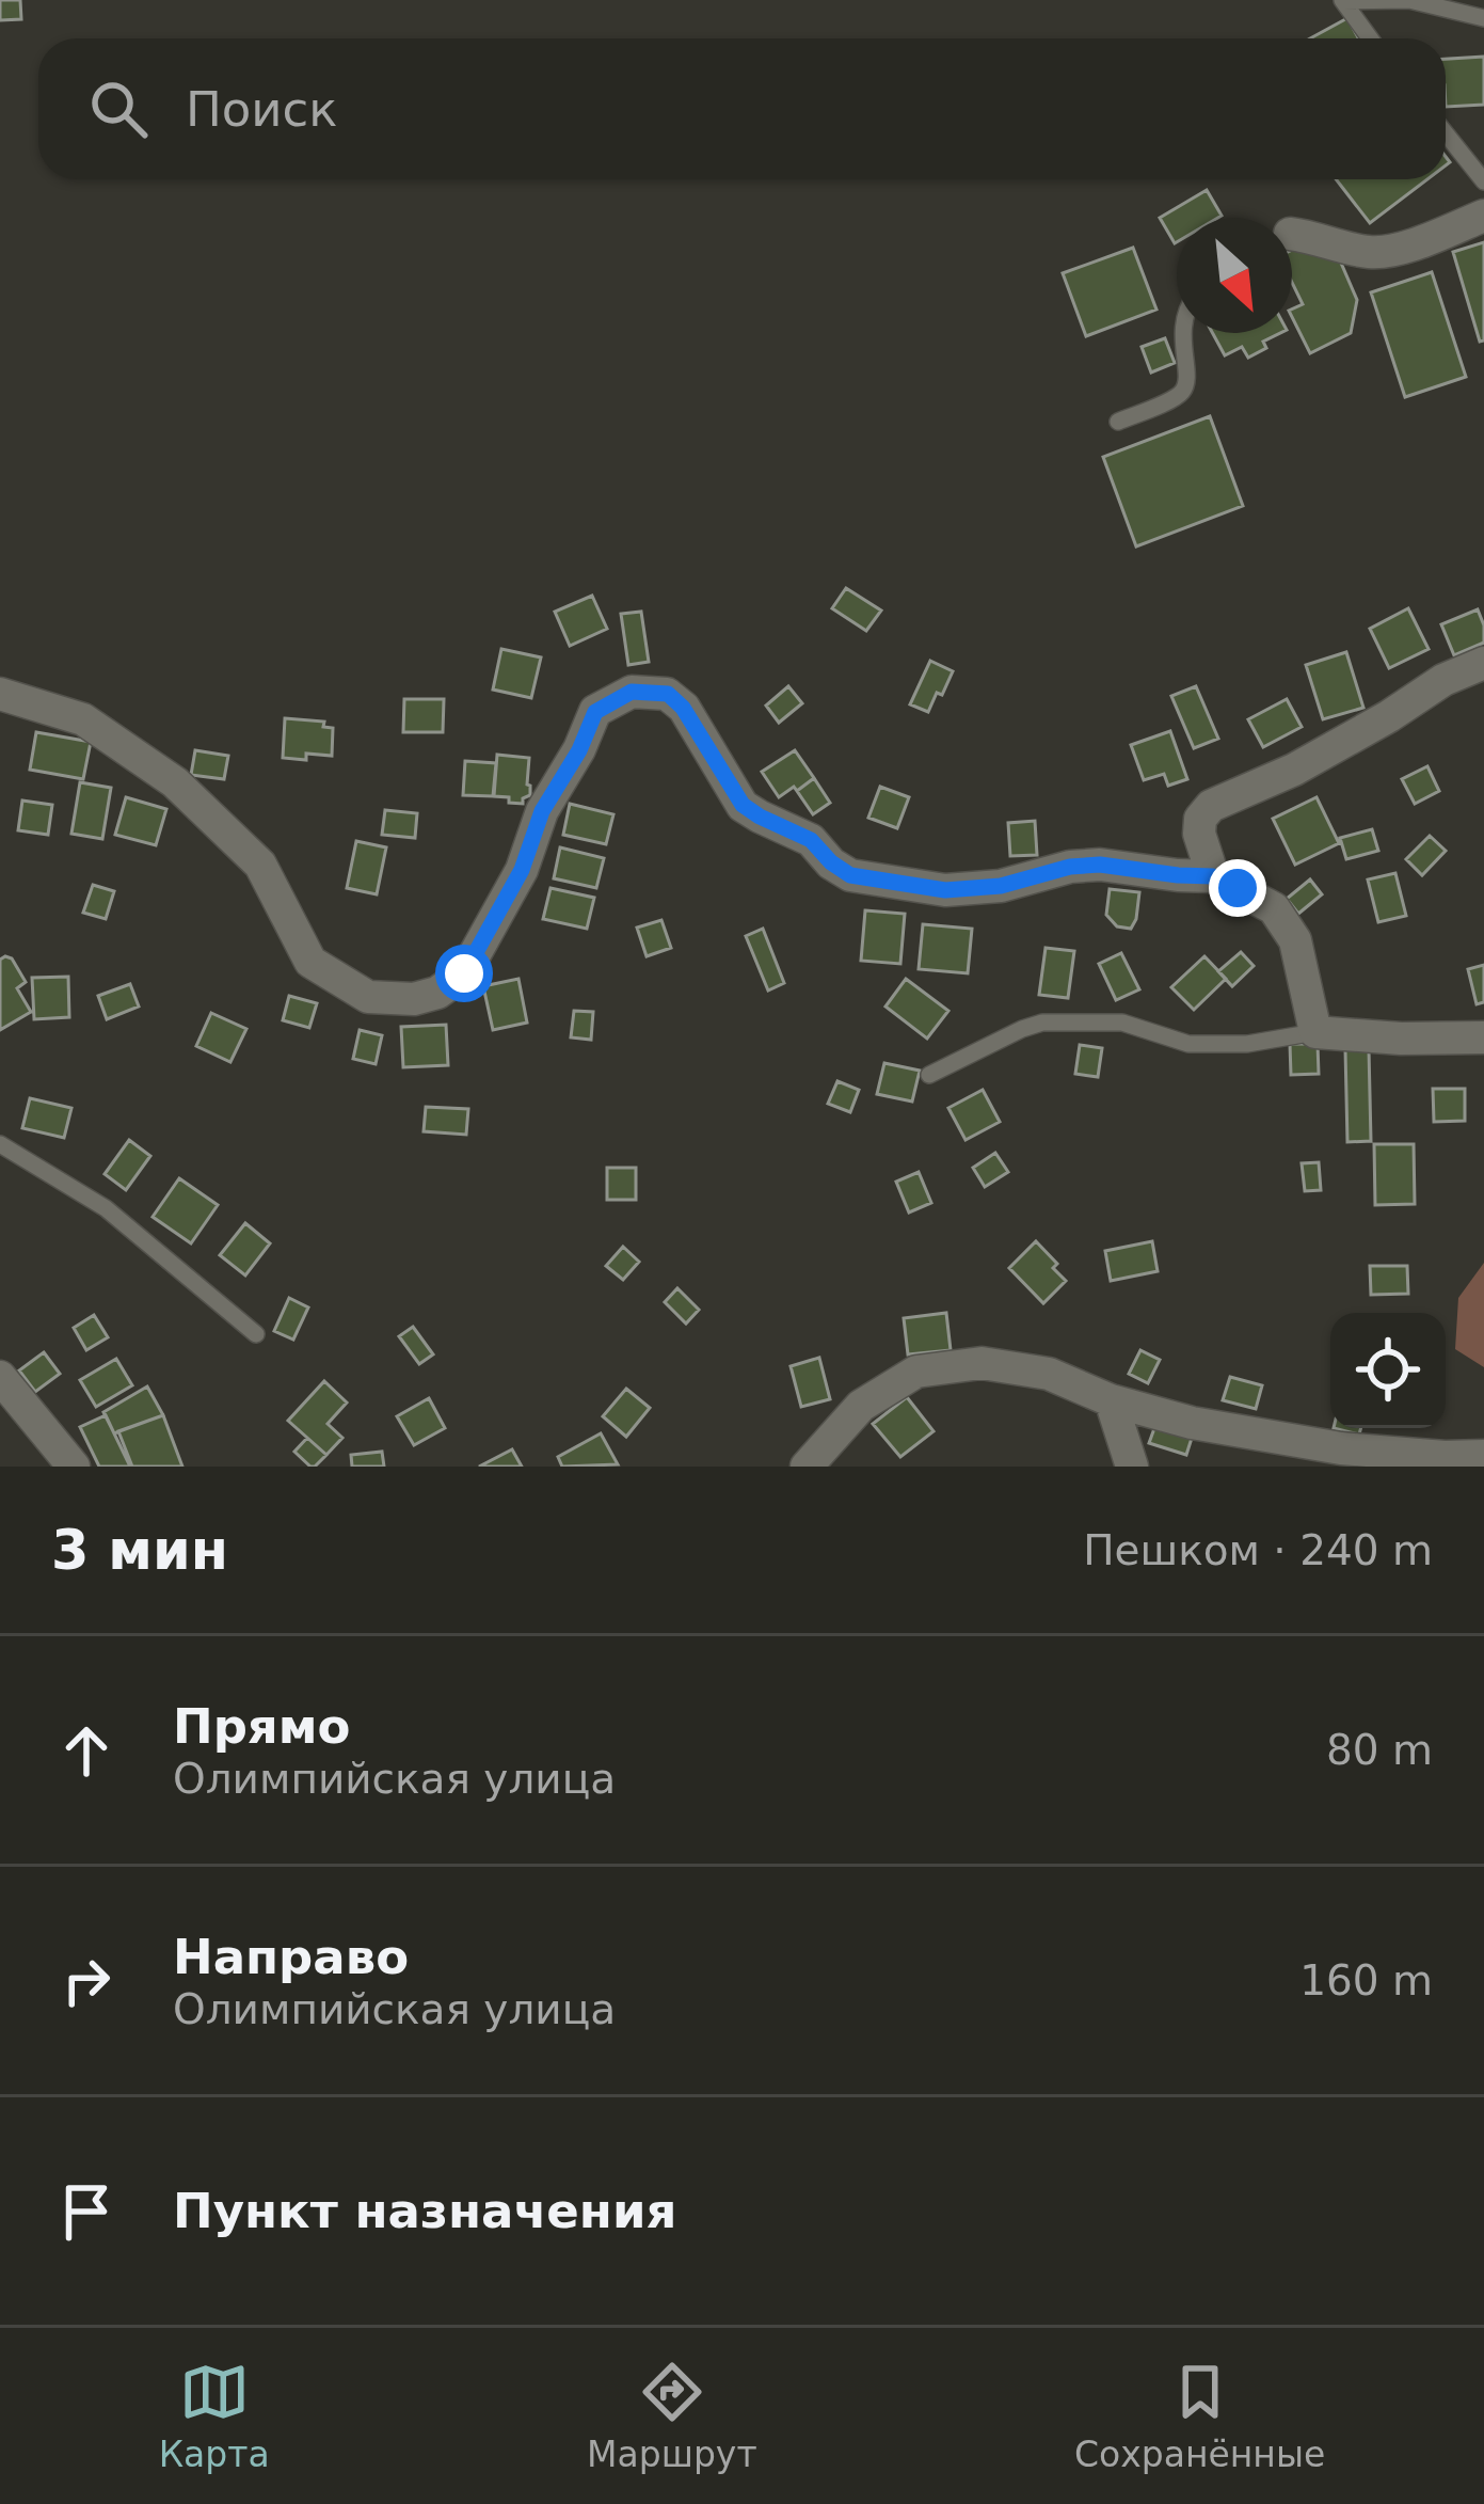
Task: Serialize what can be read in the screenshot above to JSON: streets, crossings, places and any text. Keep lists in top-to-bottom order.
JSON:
{
  "north": "bottom right",
  "page": {
    "search": "Поиск",
    "heading": ["3 мин", "Пешком · 240 m"],
    "list": [
      ["Прямо", "Олимпийская улица", "80 m"],
      ["Направо", "Олимпийская улица", "160 m"],
      "Пункт назначения"
    ],
    "nav": ["Карта", "Маршрут", "Сохранённые"]
  }
}
